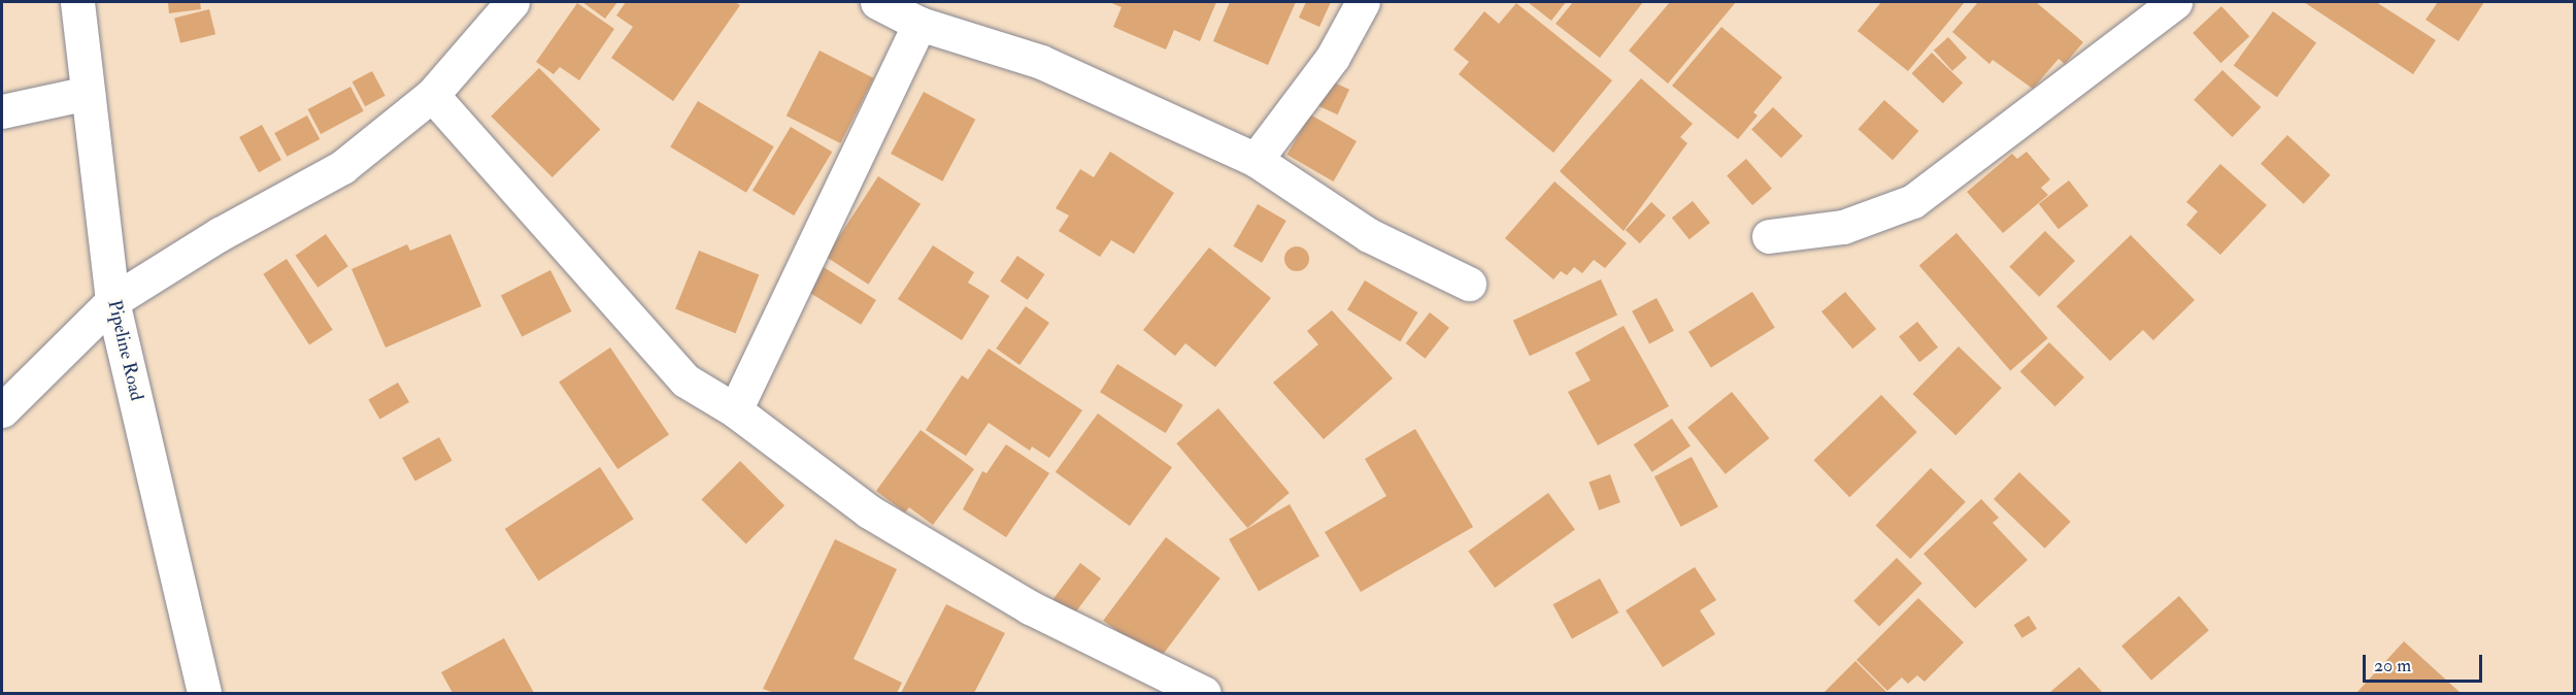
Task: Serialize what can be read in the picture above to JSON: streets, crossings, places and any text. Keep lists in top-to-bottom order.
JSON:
{
  "streets": {
    "street": ["Pipeline Road"]
  },
  "scale_bar": "20 m"
}
